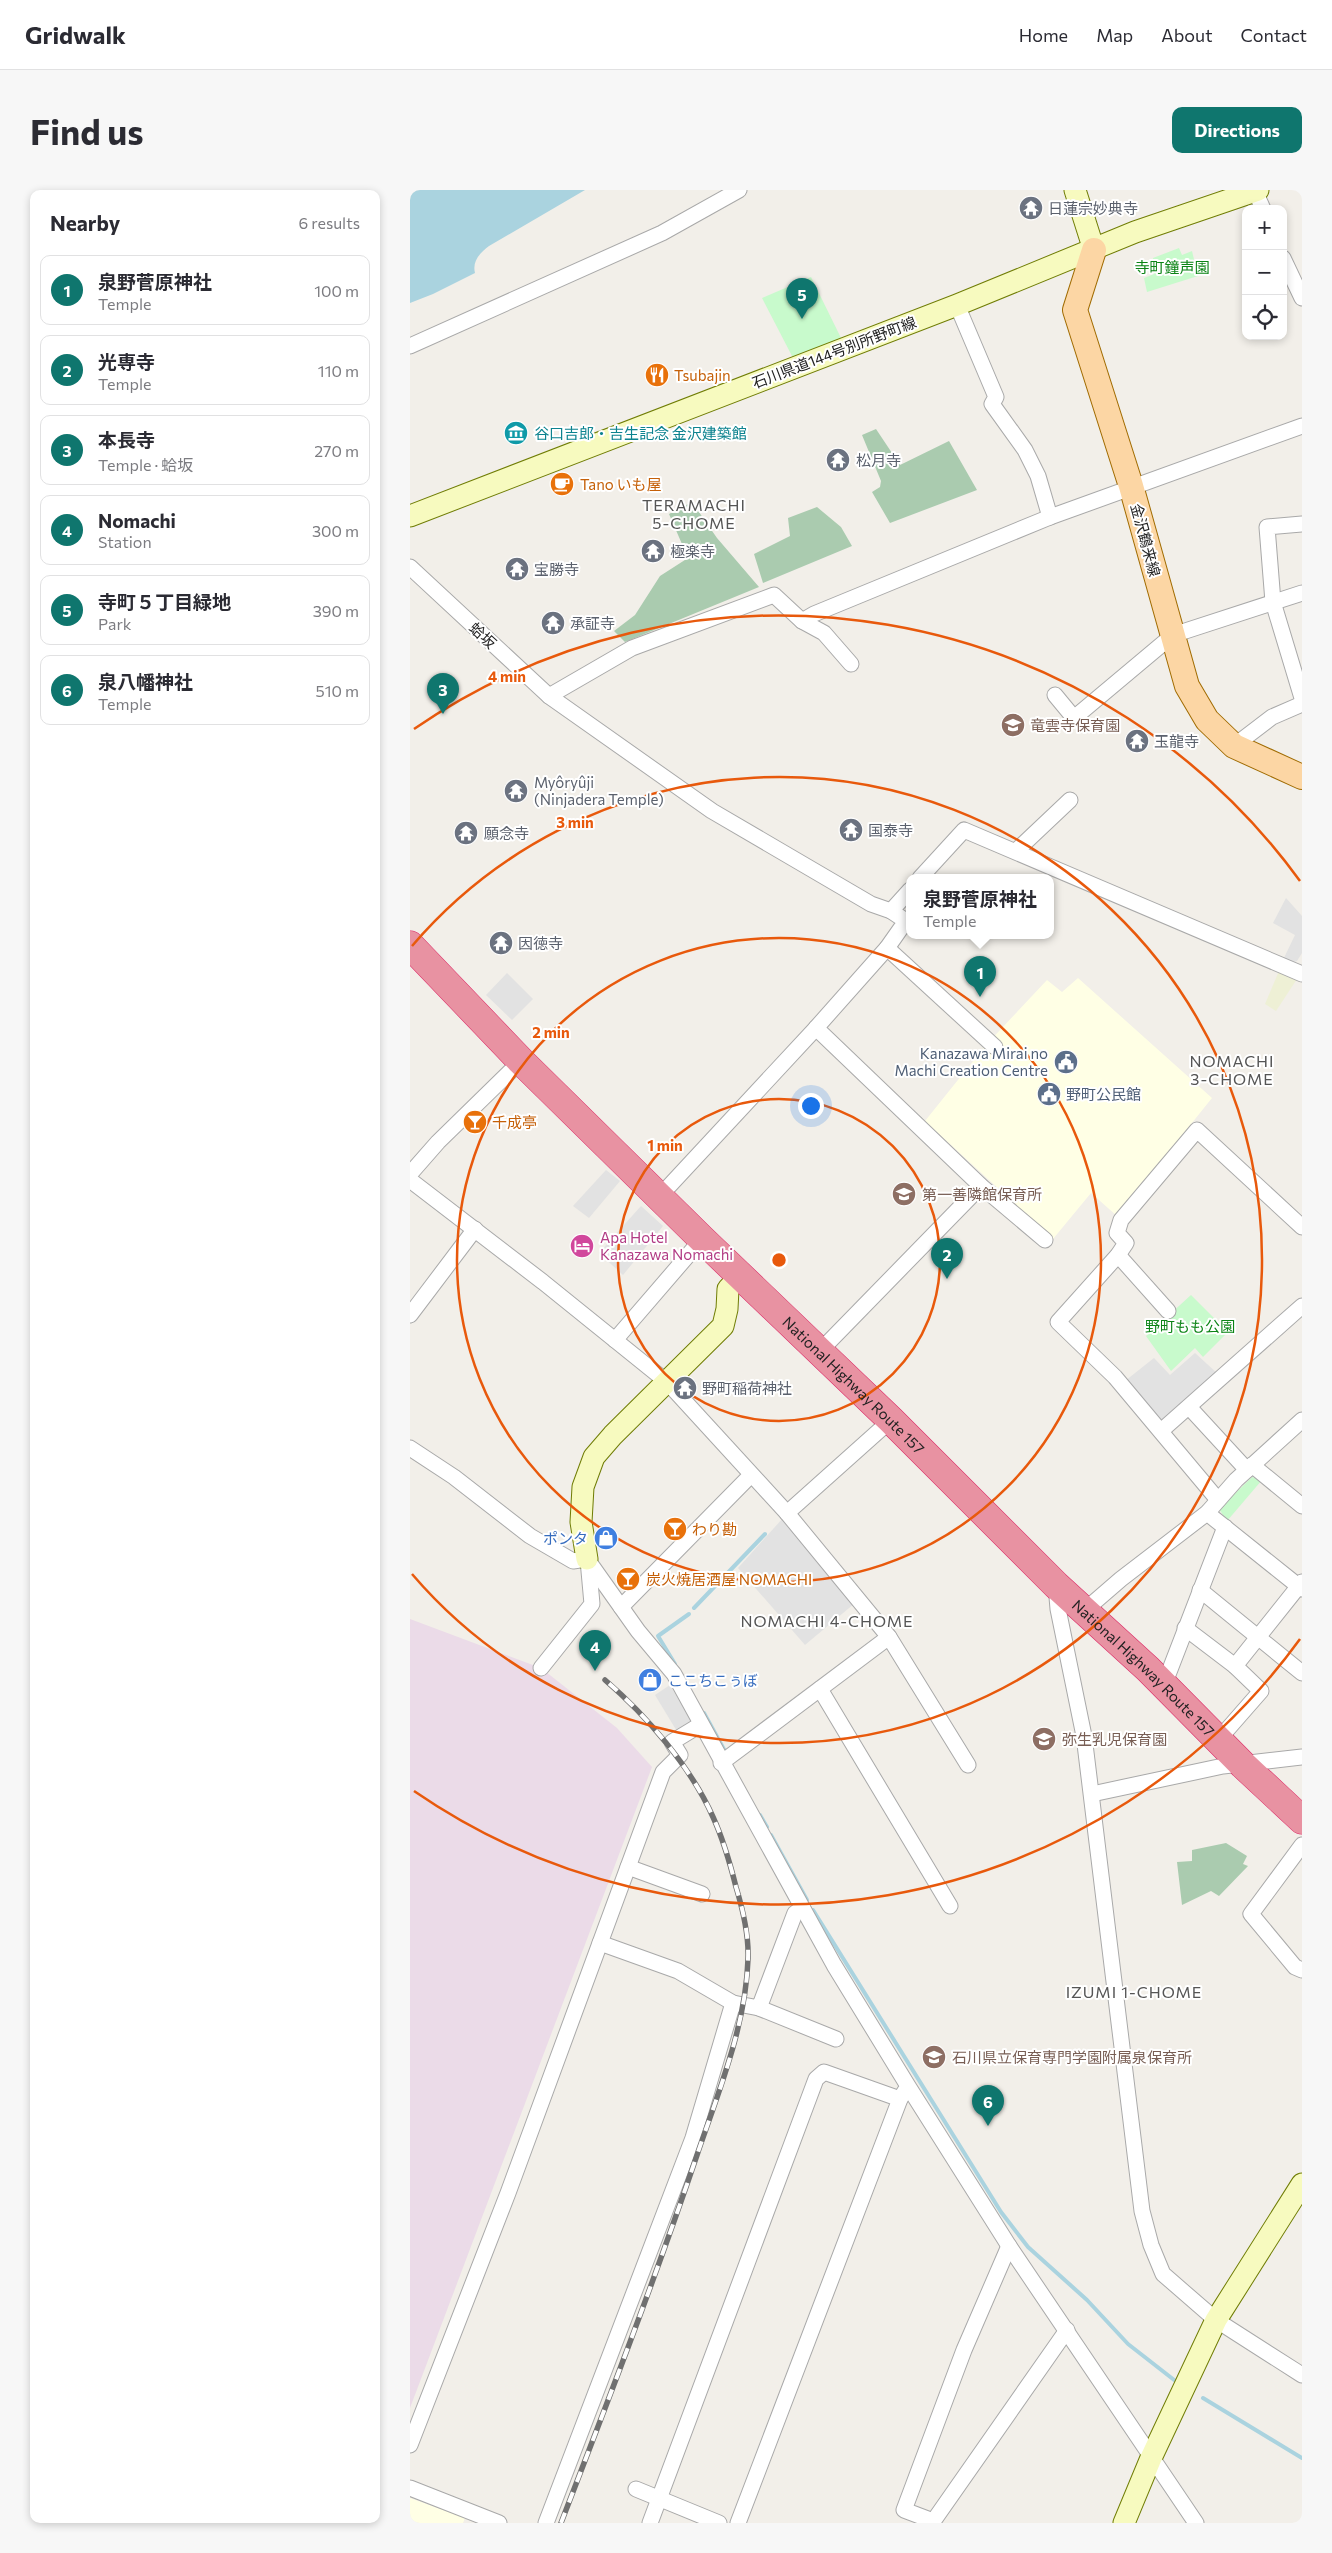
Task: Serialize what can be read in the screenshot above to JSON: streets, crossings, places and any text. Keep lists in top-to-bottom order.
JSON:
{
  "streets": {
    "highway": ["National Highway Route 157"],
    "main road": ["石川県道144号別所野町線", "金沢鶴来線"],
    "street": ["蛤坂"]
  },
  "crossings": [
    ["石川県道144号別所野町線", "金沢鶴来線"]
  ],
  "districts": [
    "TERAMACHI 5-CHOME",
    "NOMACHI 3-CHOME",
    "NOMACHI 4-CHOME",
    "IZUMI 1-CHOME"
  ],
  "parks": ["寺町鐘声園", "野町もも公園"],
  "places": {
    "temple": [
      "日蓮宗妙典寺",
      "松月寺",
      "極楽寺",
      "宝勝寺",
      "承証寺",
      "玉龍寺",
      "Myôryûji (Ninjadera Temple)",
      "国泰寺",
      "願念寺",
      "因徳寺",
      "野町稲荷神社"
    ],
    "restaurant": ["Tsubajin"],
    "museum": ["谷口吉郎・吉生記念 金沢建築館"],
    "cafe": ["Tano いも屋"],
    "school or university": [
      "竜雲寺保育園",
      "第一善隣館保育所",
      "弥生乳児保育園",
      "石川県立保育専門学園附属泉保育所"
    ],
    "public building": ["Kanazawa Mirai no Machi Creation Centre", "野町公民館"],
    "bar": ["千成亭", "わり勘", "炭火焼居酒屋 NOMACHI"],
    "hotel": ["Apa Hotel Kanazawa Nomachi"],
    "shop": ["ポンタ", "ここちこぅぼ"]
  },
  "page": {
    "header": "Gridwalk",
    "nav": [
      "Home",
      "Map",
      "About",
      "Contact"
    ],
    "buttons": "Directions",
    "title": "Find us",
    "heading": ["Nearby", "6 results"],
    "map_buttons": ["+", "−"],
    "list": [
      {
        "mark": "1",
        "name": "泉野菅原神社",
        "note": "Temple",
        "value": "100 m"
      },
      {
        "mark": "2",
        "name": "光専寺",
        "note": "Temple",
        "value": "110 m"
      },
      {
        "mark": "3",
        "name": "本長寺",
        "note": "Temple · 蛤坂",
        "value": "270 m"
      },
      {
        "mark": "4",
        "name": "Nomachi",
        "note": "Station",
        "value": "300 m"
      },
      {
        "mark": "5",
        "name": "寺町５丁目緑地",
        "note": "Park",
        "value": "390 m"
      },
      {
        "mark": "6",
        "name": "泉八幡神社",
        "note": "Temple",
        "value": "510 m"
      }
    ],
    "pins": [
      "5",
      "3",
      "1",
      "2",
      "4",
      "6"
    ],
    "popup": ["泉野菅原神社", "Temple"]
  },
  "rings": [
    "4 min",
    "3 min",
    "2 min",
    "1 min"
  ]
}
